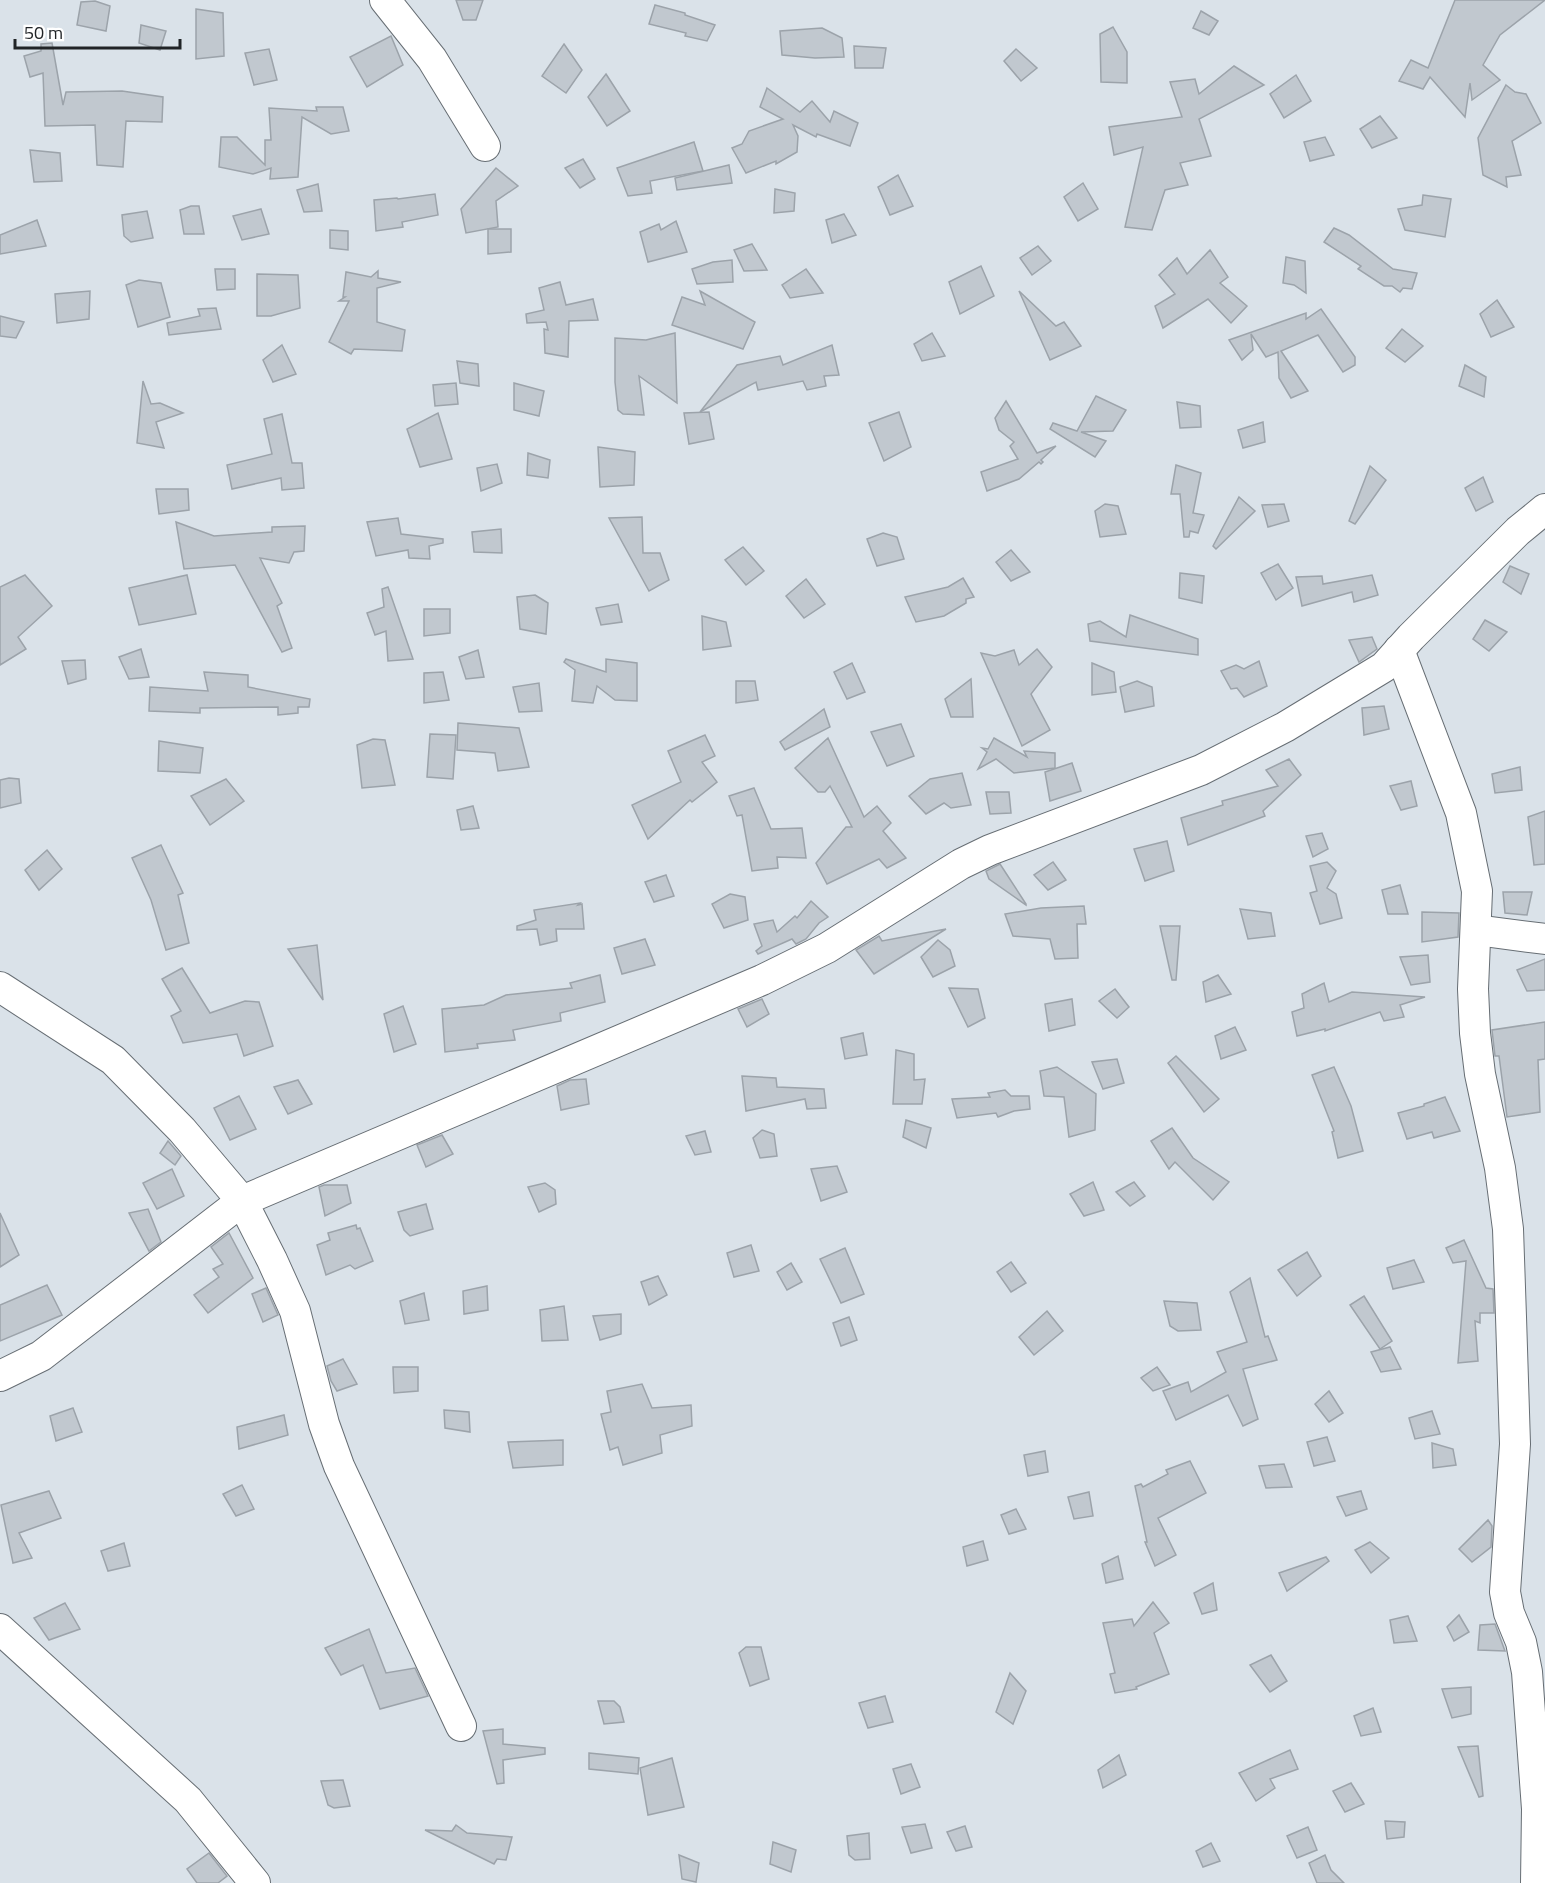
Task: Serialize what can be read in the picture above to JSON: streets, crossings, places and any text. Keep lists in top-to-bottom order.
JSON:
{
  "scale_bar": "50 m"
}
